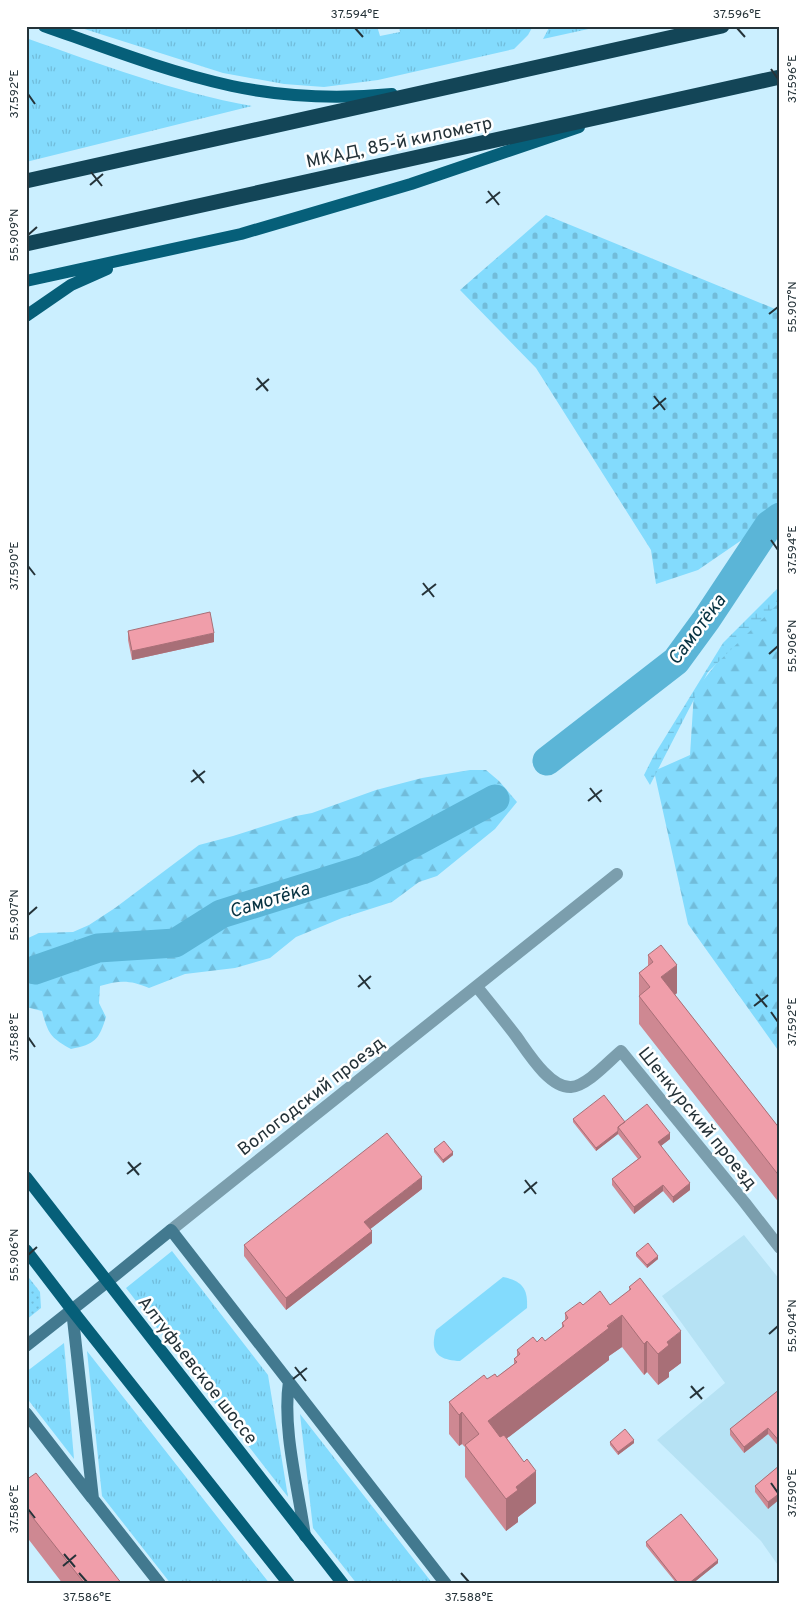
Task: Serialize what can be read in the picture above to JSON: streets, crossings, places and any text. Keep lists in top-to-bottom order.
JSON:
{
  "streets": {
    "highway": ["МКАД, 85-й километр"],
    "main road": ["Алтуфьевское шоссе"],
    "street": ["Вологодский проезд", "Шенкурский проезд"]
  },
  "crossings": [
    ["Вологодский проезд", "Шенкурский проезд"],
    ["Вологодский проезд", "Алтуфьевское шоссе"]
  ],
  "water": ["Самотёка"],
  "coordinates": [
    "37.594°E",
    "37.596°E",
    "37.592°E",
    "55.909°N",
    "55.907°N",
    "37.590°E",
    "55.906°N",
    "37.588°E",
    "55.904°N",
    "37.586°E"
  ]
}
